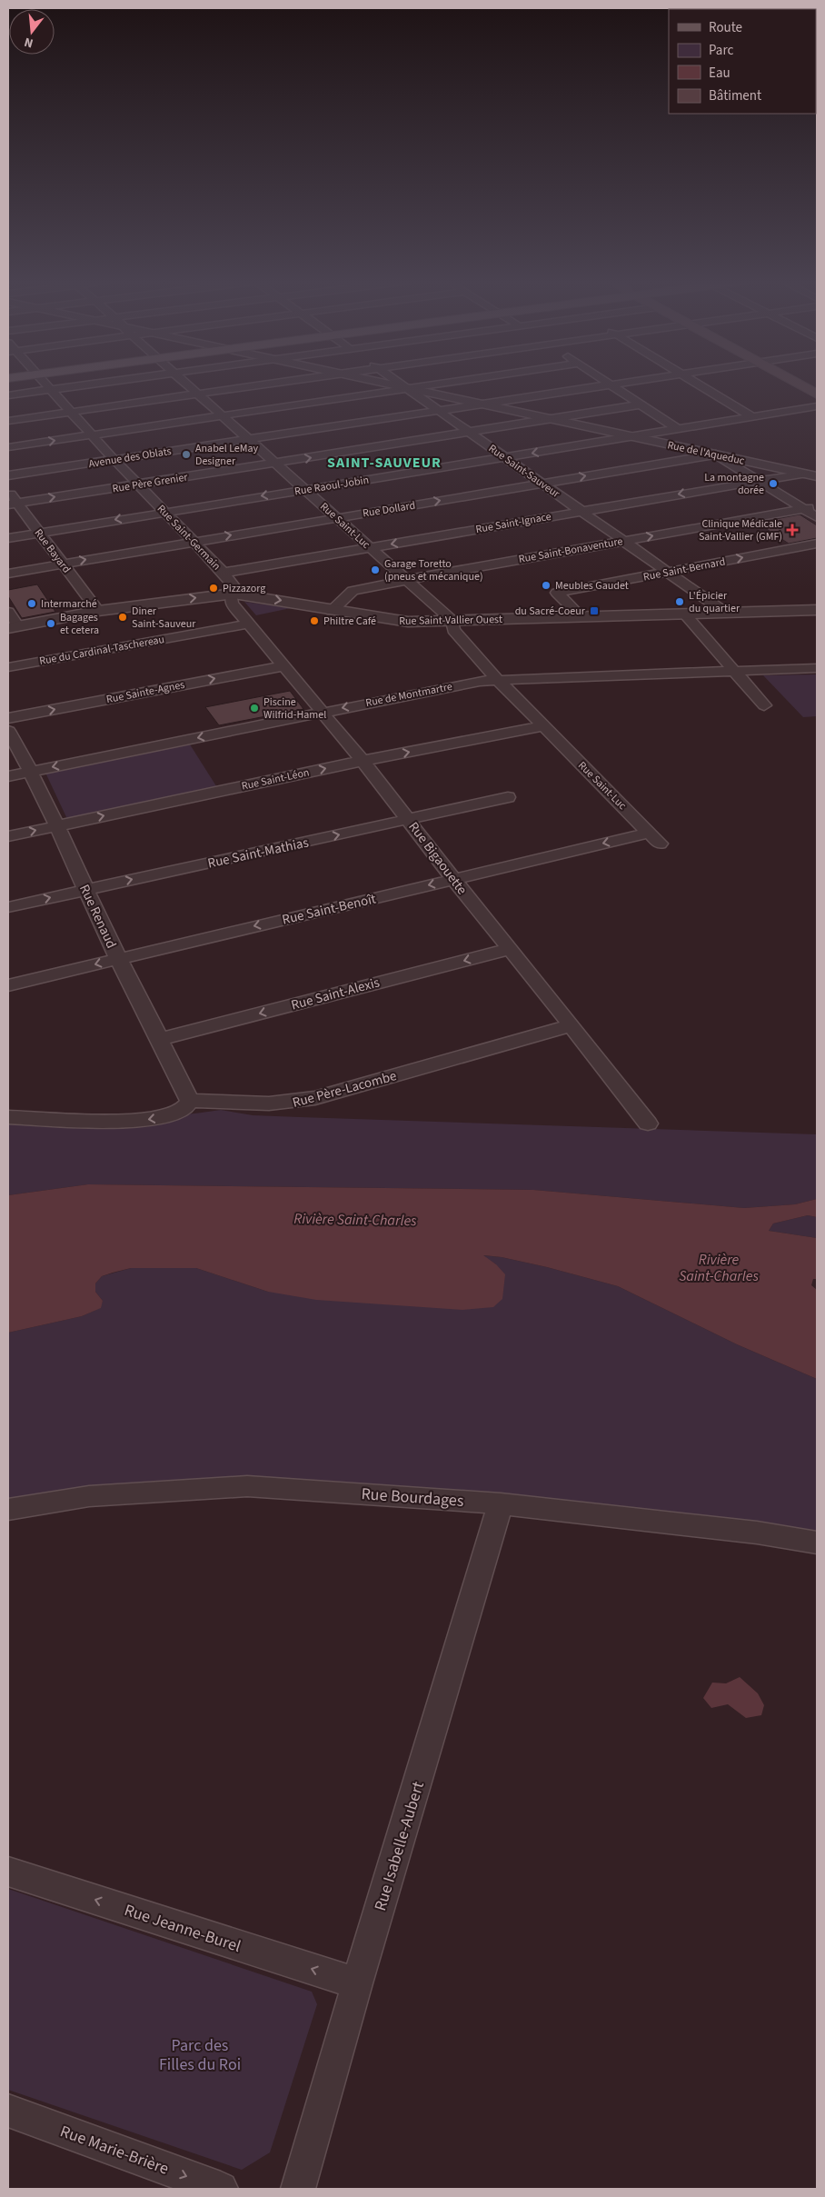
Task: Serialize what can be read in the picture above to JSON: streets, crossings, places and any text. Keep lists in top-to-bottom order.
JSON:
{
  "streets": {
    "street": [
      "Rue de l'Aqueduc",
      "Avenue des Oblats",
      "Rue Saint-Sauveur",
      "Rue Père Grenier",
      "Rue Raoul-Jobin",
      "Rue Dollard",
      "Rue Saint-Ignace",
      "Rue Saint-Luc",
      "Rue Saint-Germain",
      "Rue Saint-Bonaventure",
      "Rue Bayard",
      "Rue Saint-Bernard",
      "Rue Saint-Vallier Ouest",
      "Rue du Cardinal-Taschereau",
      "Rue Sainte-Agnes",
      "Rue de Montmartre",
      "Rue Saint-Léon",
      "Rue Saint-Mathias",
      "Rue Bigaouette",
      "Rue Saint-Benoît",
      "Rue Renaud",
      "Rue Saint-Alexis",
      "Rue Père-Lacombe",
      "Rue Bourdages",
      "Rue Isabelle-Aubert",
      "Rue Jeanne-Burel",
      "Rue Marie-Brière"
    ]
  },
  "crossings": [
    ["Rue de l'Aqueduc", "Avenue des Oblats"],
    ["Rue de l'Aqueduc", "Rue Saint-Sauveur"],
    ["Rue de l'Aqueduc", "Rue Père Grenier"],
    ["Rue de l'Aqueduc", "Rue Raoul-Jobin"],
    ["Rue de l'Aqueduc", "Rue Dollard"],
    ["Rue de l'Aqueduc", "Rue Saint-Ignace"],
    ["Avenue des Oblats", "Rue Saint-Sauveur"],
    ["Avenue des Oblats", "Rue Saint-Luc"],
    ["Avenue des Oblats", "Rue Saint-Germain"],
    ["Rue Saint-Sauveur", "Rue Père Grenier"],
    ["Rue Saint-Sauveur", "Rue Raoul-Jobin"],
    ["Rue Saint-Sauveur", "Rue Dollard"],
    ["Rue Saint-Sauveur", "Rue Saint-Ignace"],
    ["Rue Saint-Sauveur", "Rue Saint-Bonaventure"],
    ["Rue Saint-Sauveur", "Rue Saint-Bernard"],
    ["Rue Saint-Sauveur", "Rue Saint-Vallier Ouest"],
    ["Rue Père Grenier", "Rue Saint-Luc"],
    ["Rue Père Grenier", "Rue Saint-Germain"],
    ["Rue Père Grenier", "Rue Bayard"],
    ["Rue Raoul-Jobin", "Rue Saint-Luc"],
    ["Rue Raoul-Jobin", "Rue Saint-Germain"],
    ["Rue Raoul-Jobin", "Rue Bayard"],
    ["Rue Dollard", "Rue Saint-Luc"],
    ["Rue Dollard", "Rue Saint-Germain"],
    ["Rue Dollard", "Rue Bayard"],
    ["Rue Saint-Ignace", "Rue Saint-Luc"],
    ["Rue Saint-Ignace", "Rue Saint-Germain"],
    ["Rue Saint-Luc", "Rue Saint-Bonaventure"],
    ["Rue Saint-Luc", "Rue Saint-Vallier Ouest"],
    ["Rue Saint-Luc", "Rue de Montmartre"],
    ["Rue Saint-Luc", "Rue Saint-Léon"],
    ["Rue Saint-Luc", "Rue Saint-Benoît"],
    ["Rue Saint-Germain", "Rue Saint-Vallier Ouest"],
    ["Rue Saint-Germain", "Rue Bigaouette"],
    ["Rue Saint-Bonaventure", "Rue Saint-Vallier Ouest"],
    ["Rue Bayard", "Rue Saint-Vallier Ouest"],
    ["Rue Saint-Bernard", "Rue Saint-Vallier Ouest"],
    ["Rue Saint-Vallier Ouest", "Rue Bigaouette"],
    ["Rue du Cardinal-Taschereau", "Rue Bigaouette"],
    ["Rue Sainte-Agnes", "Rue Bigaouette"],
    ["Rue de Montmartre", "Rue Bigaouette"],
    ["Rue de Montmartre", "Rue Renaud"],
    ["Rue Saint-Léon", "Rue Bigaouette"],
    ["Rue Saint-Léon", "Rue Renaud"],
    ["Rue Saint-Mathias", "Rue Bigaouette"],
    ["Rue Saint-Mathias", "Rue Renaud"],
    ["Rue Bigaouette", "Rue Saint-Benoît"],
    ["Rue Bigaouette", "Rue Saint-Alexis"],
    ["Rue Bigaouette", "Rue Père-Lacombe"],
    ["Rue Saint-Benoît", "Rue Renaud"],
    ["Rue Renaud", "Rue Saint-Alexis"],
    ["Rue Renaud", "Rue Père-Lacombe"],
    ["Rue Bourdages", "Rue Isabelle-Aubert"],
    ["Rue Isabelle-Aubert", "Rue Jeanne-Burel"]
  ],
  "one_way": [
    "Rue Saint-Ignace",
    "Rue Saint-Bonaventure",
    "Rue Saint-Bernard",
    "Rue Sainte-Agnes",
    "Rue de Montmartre",
    "Rue Saint-Léon",
    "Rue Saint-Mathias",
    "Rue Saint-Benoît",
    "Rue Saint-Alexis",
    "Rue Jeanne-Burel",
    "Rue Marie-Brière"
  ],
  "districts": ["SAINT-SAUVEUR"],
  "water": ["Rivière Saint-Charles"],
  "parks": ["Parc des Filles du Roi"],
  "places": {
    "other": [
      "Anabel LeMay Designer",
      "La montagne dorée",
      "Garage Toretto (pneus et mécanique)",
      "Meubles Gaudet",
      "Pizzazorg",
      "L'Épicier du quartier",
      "Intermarché",
      "Diner Saint-Sauveur",
      "Philtre Café",
      "Bagages et cetera",
      "Piscine Wilfrid-Hamel"
    ],
    "health": ["Clinique Médicale Saint-Vallier (GMF)"],
    "transit": ["du Sacré-Coeur"]
  },
  "legend": [
    "Route",
    "Parc",
    "Eau",
    "Bâtiment"
  ],
  "north": "bottom"
}
